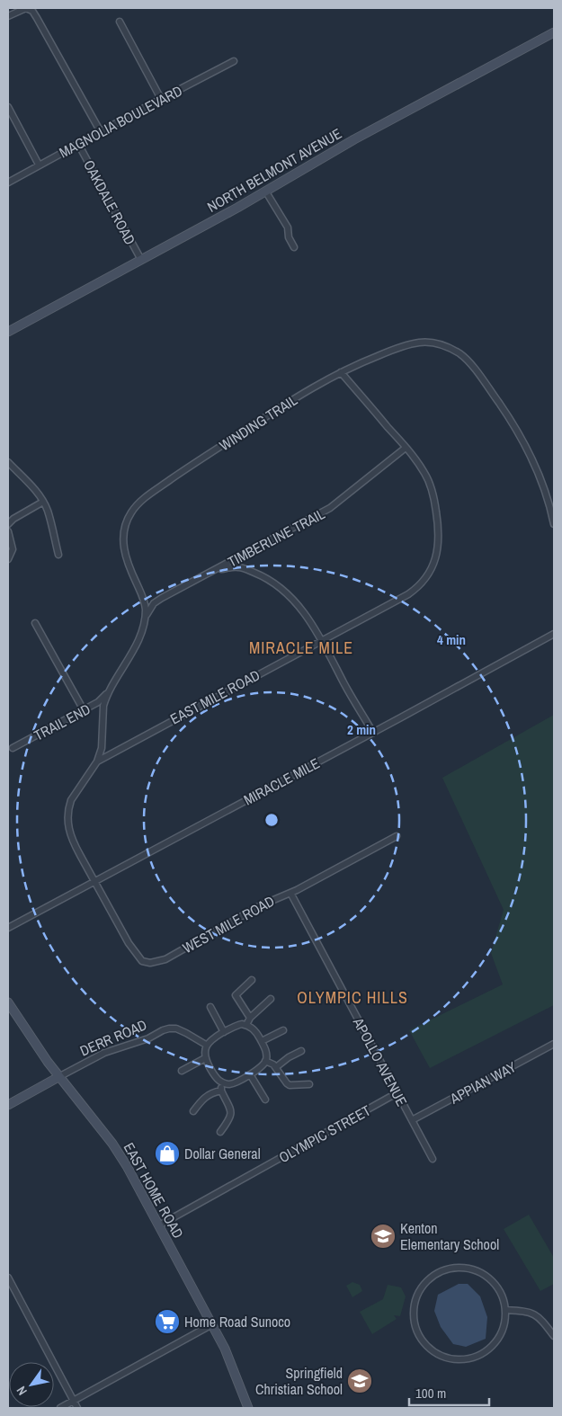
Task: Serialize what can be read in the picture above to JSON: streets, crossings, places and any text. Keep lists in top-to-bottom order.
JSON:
{
  "streets": {
    "street": [
      "MAGNOLIA BOULEVARD",
      "NORTH BELMONT AVENUE",
      "OAKDALE ROAD",
      "WINDING TRAIL",
      "TIMBERLINE TRAIL",
      "EAST MILE ROAD",
      "TRAIL END",
      "MIRACLE MILE",
      "WEST MILE ROAD",
      "DERR ROAD",
      "APOLLO AVENUE",
      "APPIAN WAY",
      "OLYMPIC STREET",
      "EAST HOME ROAD"
    ]
  },
  "crossings": [
    ["MAGNOLIA BOULEVARD", "OAKDALE ROAD"],
    ["NORTH BELMONT AVENUE", "OAKDALE ROAD"],
    ["WINDING TRAIL", "TIMBERLINE TRAIL"],
    ["WINDING TRAIL", "EAST MILE ROAD"],
    ["WINDING TRAIL", "TRAIL END"],
    ["TIMBERLINE TRAIL", "EAST MILE ROAD"],
    ["EAST MILE ROAD", "MIRACLE MILE"],
    ["EAST MILE ROAD", "WEST MILE ROAD"],
    ["MIRACLE MILE", "WEST MILE ROAD"],
    ["WEST MILE ROAD", "APOLLO AVENUE"],
    ["DERR ROAD", "EAST HOME ROAD"],
    ["APOLLO AVENUE", "APPIAN WAY"],
    ["APOLLO AVENUE", "OLYMPIC STREET"],
    ["OLYMPIC STREET", "EAST HOME ROAD"]
  ],
  "districts": ["MIRACLE MILE", "OLYMPIC HILLS"],
  "places": {
    "shop": ["Dollar General"],
    "school or university": ["Kenton Elementary School", "Springfield Christian School"],
    "supermarket": ["Home Road Sunoco"]
  },
  "scale_bar": "100 m",
  "north": "bottom left",
  "rings": ["4 min", "2 min"]
}
